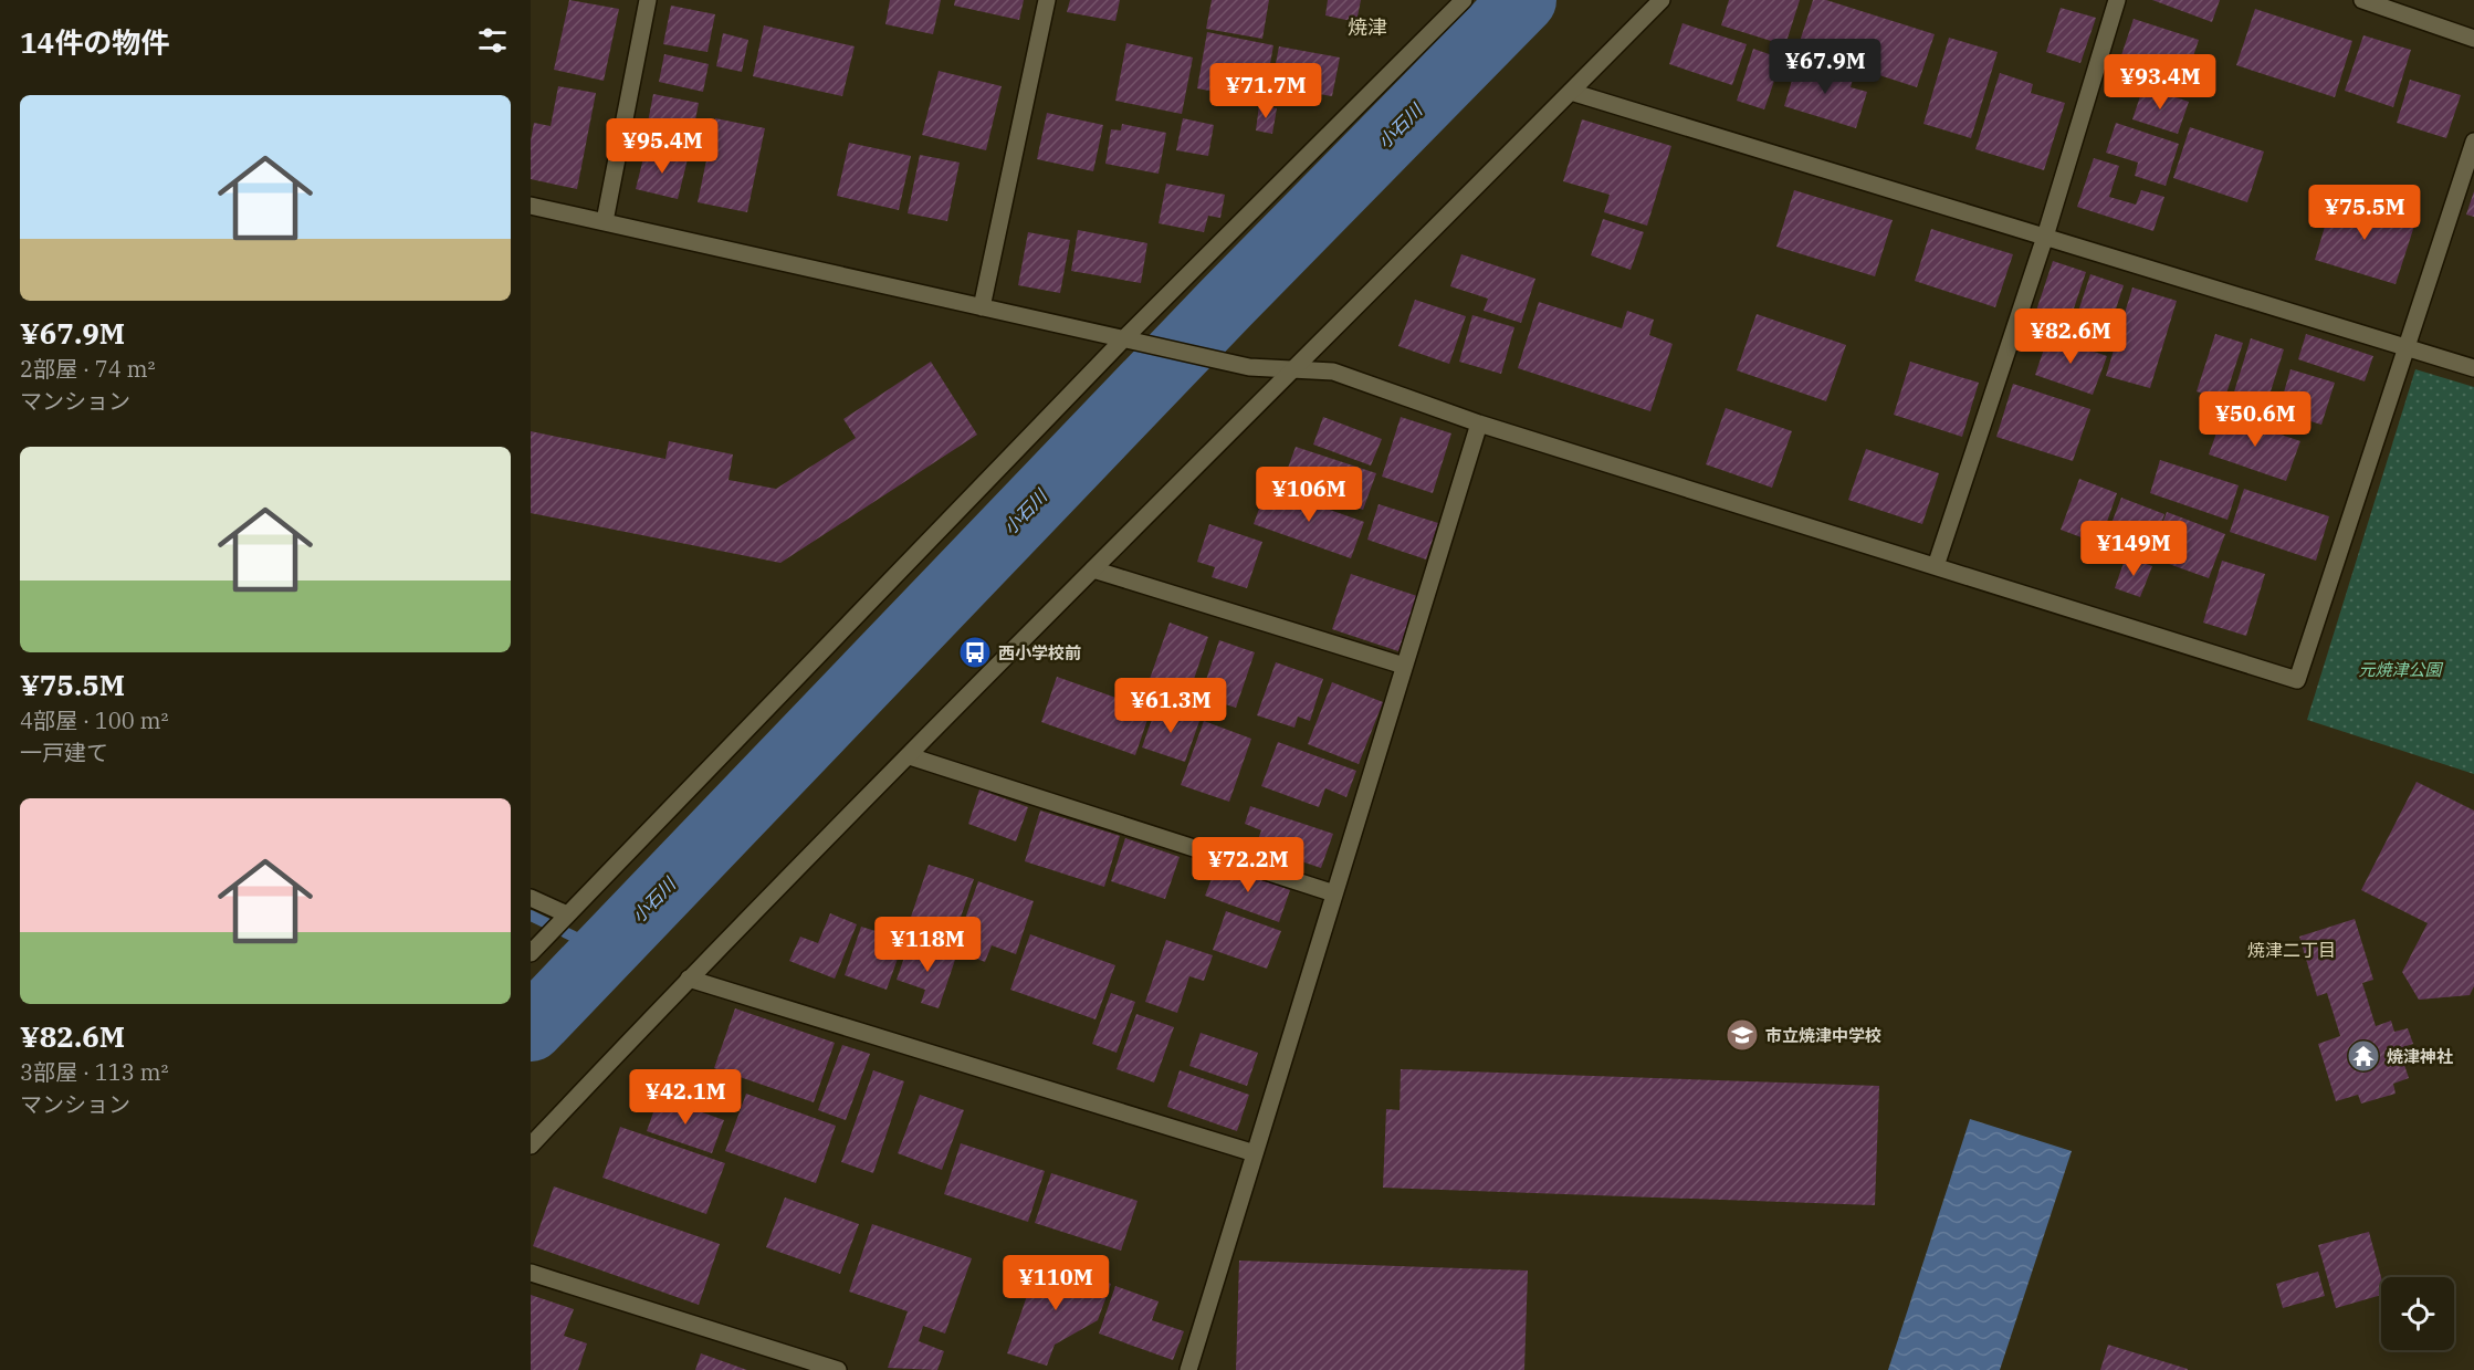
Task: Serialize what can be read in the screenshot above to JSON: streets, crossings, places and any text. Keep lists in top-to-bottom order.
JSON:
{
  "districts": ["焼津", "焼津二丁目"],
  "water": ["小石川"],
  "parks": ["元焼津公園"],
  "places": {
    "bus stop": ["西小学校前"],
    "school or university": ["市立焼津中学校"],
    "temple": ["焼津神社"]
  },
  "page": {
    "heading": "14件の物件",
    "price": [
      "¥67.9M",
      "¥93.4M",
      "¥71.7M",
      "¥95.4M",
      "¥75.5M",
      "¥82.6M",
      "¥50.6M",
      "¥106M",
      "¥149M",
      "¥61.3M",
      "¥72.2M",
      "¥118M",
      "¥42.1M",
      "¥110M"
    ],
    "list": [
      {
        "name": "¥67.9M",
        "note": "2部屋 · 74 m² · マンション"
      },
      {
        "name": "¥75.5M",
        "note": "4部屋 · 100 m² · 一戸建て"
      },
      {
        "name": "¥82.6M",
        "note": "3部屋 · 113 m² · マンション"
      }
    ]
  }
}
